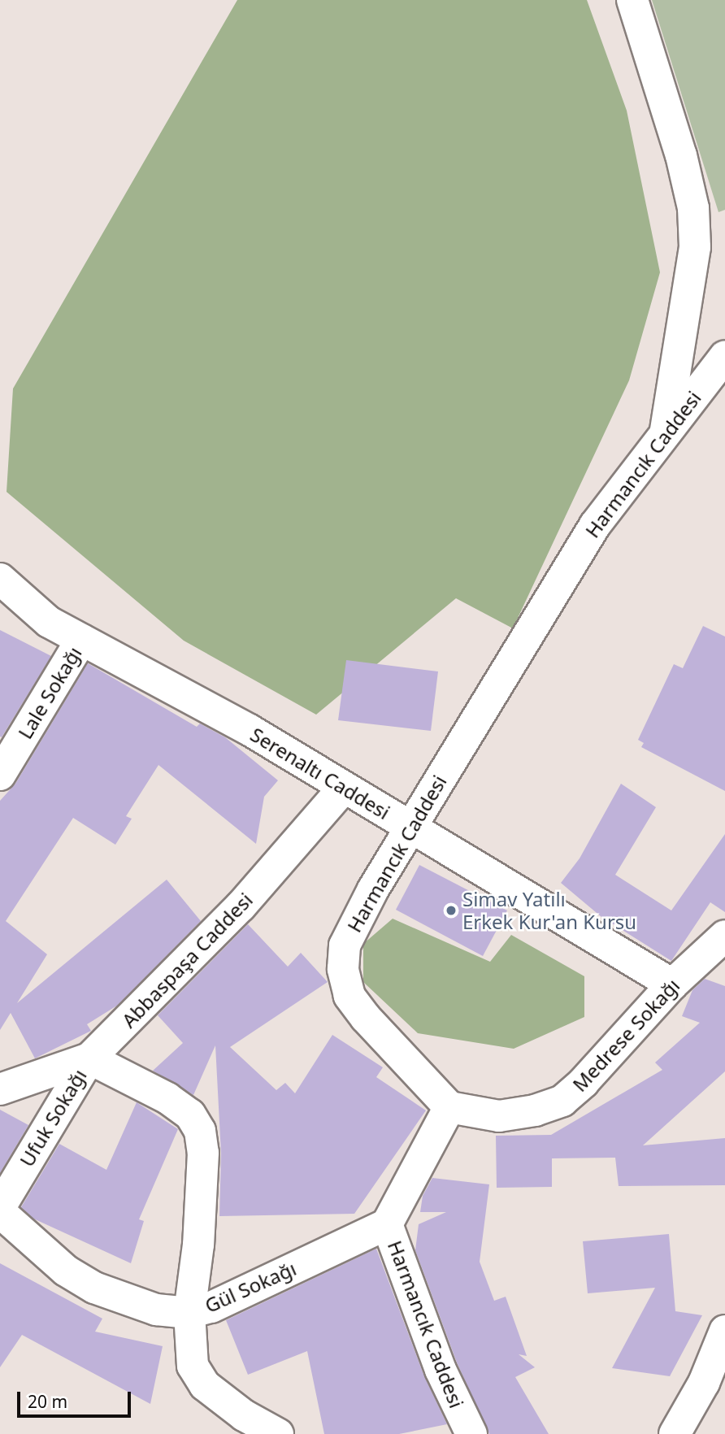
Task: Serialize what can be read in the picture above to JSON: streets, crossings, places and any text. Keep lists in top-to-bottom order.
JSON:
{
  "streets": {
    "street": [
      "Harmancık Caddesi",
      "Lale Sokağı",
      "Serenaltı Caddesi",
      "Abbaspaşa Caddesi",
      "Medrese Sokağı",
      "Ufuk Sokağı",
      "Gül Sokağı"
    ]
  },
  "crossings": [
    ["Harmancık Caddesi", "Serenaltı Caddesi"],
    ["Harmancık Caddesi", "Medrese Sokağı"],
    ["Harmancık Caddesi", "Gül Sokağı"],
    ["Lale Sokağı", "Serenaltı Caddesi"],
    ["Serenaltı Caddesi", "Abbaspaşa Caddesi"],
    ["Serenaltı Caddesi", "Medrese Sokağı"],
    ["Abbaspaşa Caddesi", "Ufuk Sokağı"]
  ],
  "places": ["Simav Yatılı Erkek Kur'an Kursu"],
  "scale_bar": "20 m"
}
